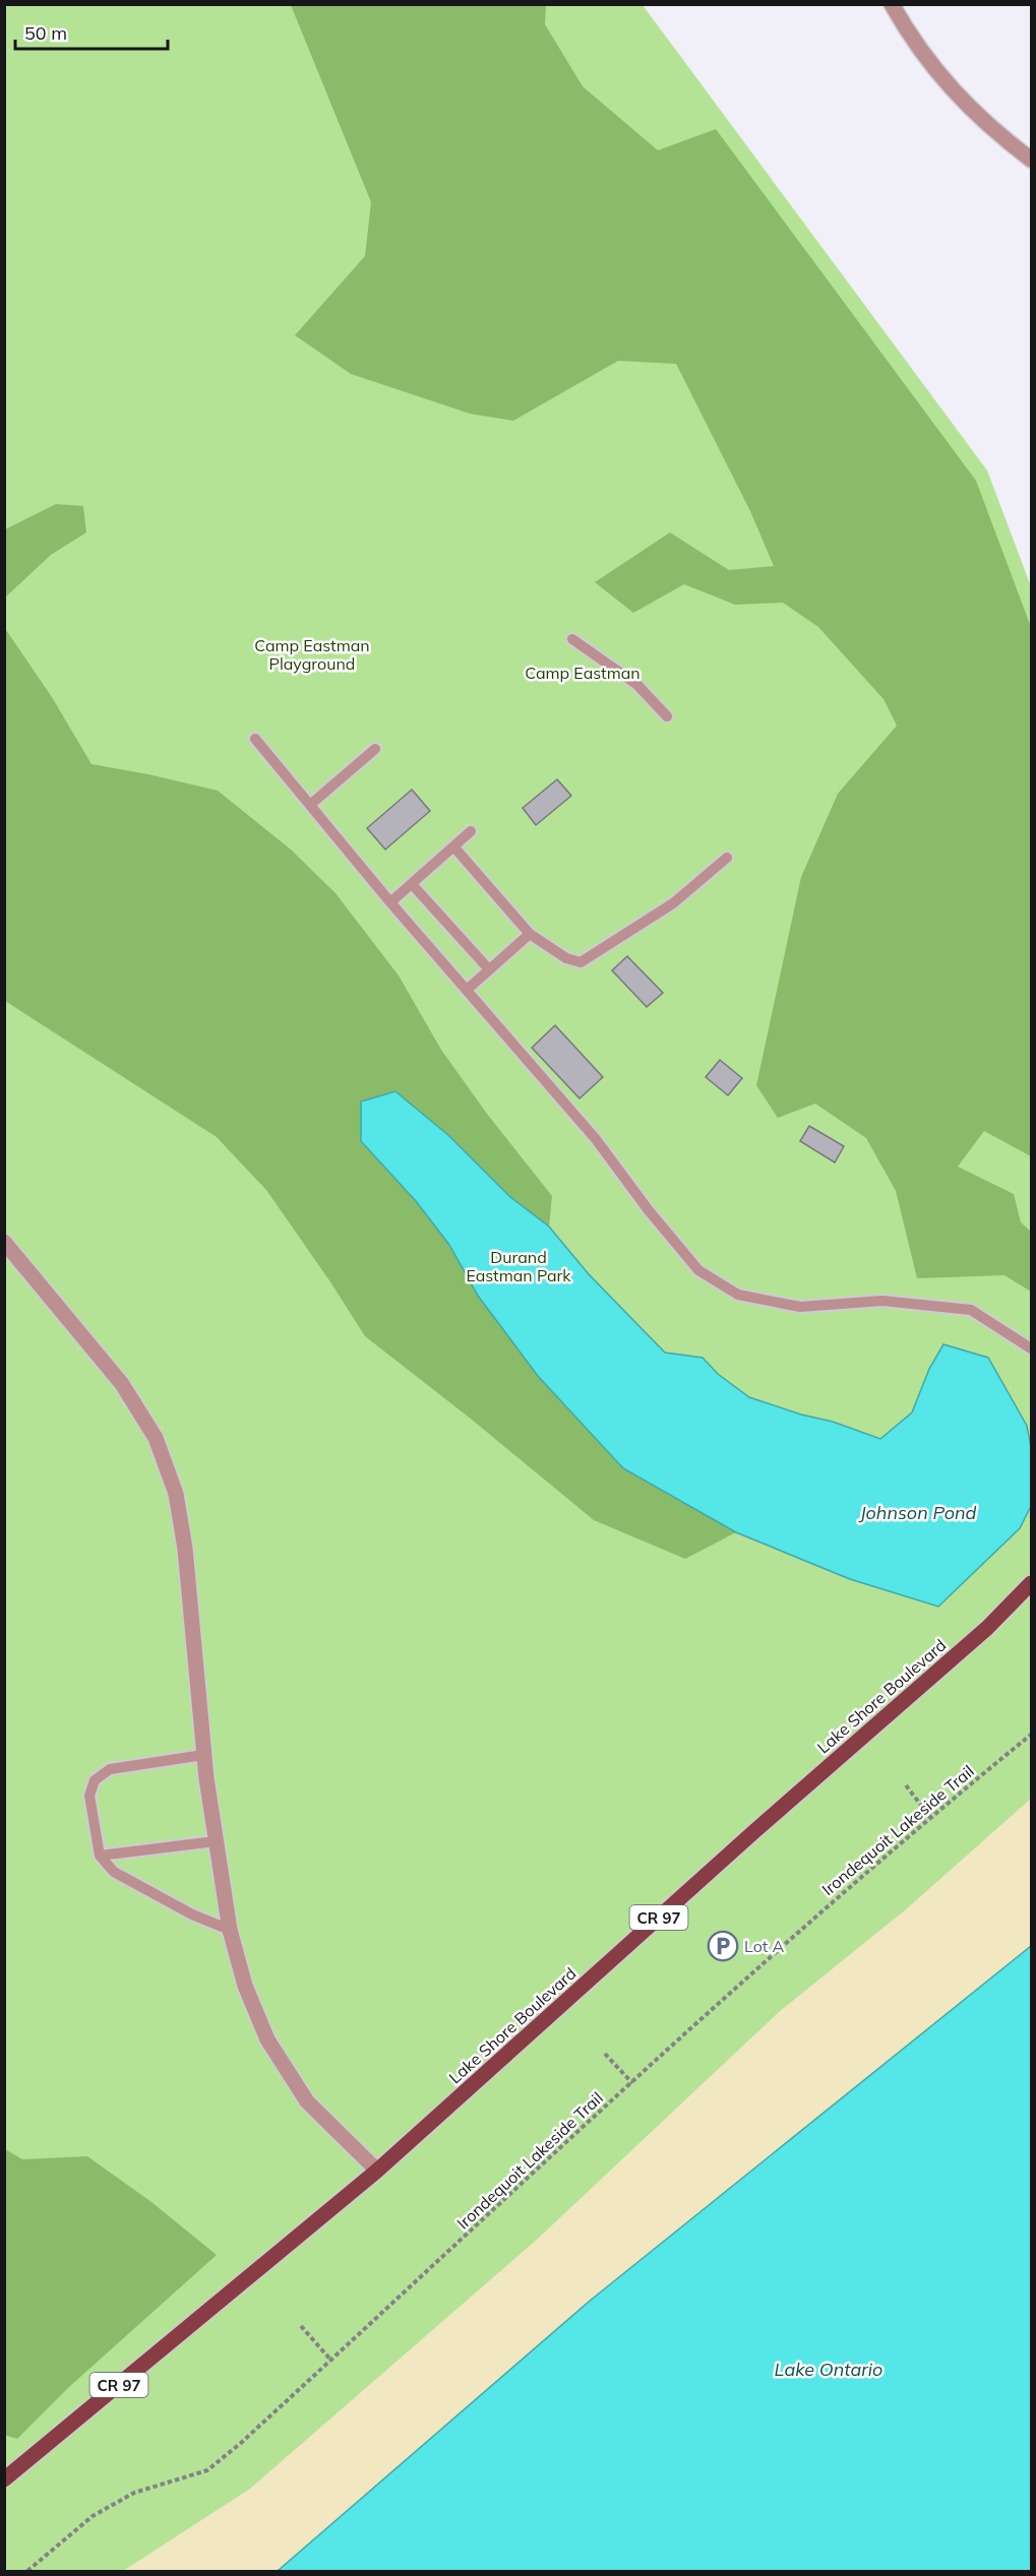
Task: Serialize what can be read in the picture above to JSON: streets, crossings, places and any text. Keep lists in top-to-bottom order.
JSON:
{
  "streets": {
    "main road": ["Lake Shore Boulevard", "CR 97"],
    "path": ["Irondequoit Lakeside Trail"]
  },
  "water": ["Johnson Pond", "Lake Ontario"],
  "parks": ["Camp Eastman Playground", "Camp Eastman", "Durand Eastman Park"],
  "places": {
    "parking": ["Lot A"]
  },
  "scale_bar": "50 m"
}
